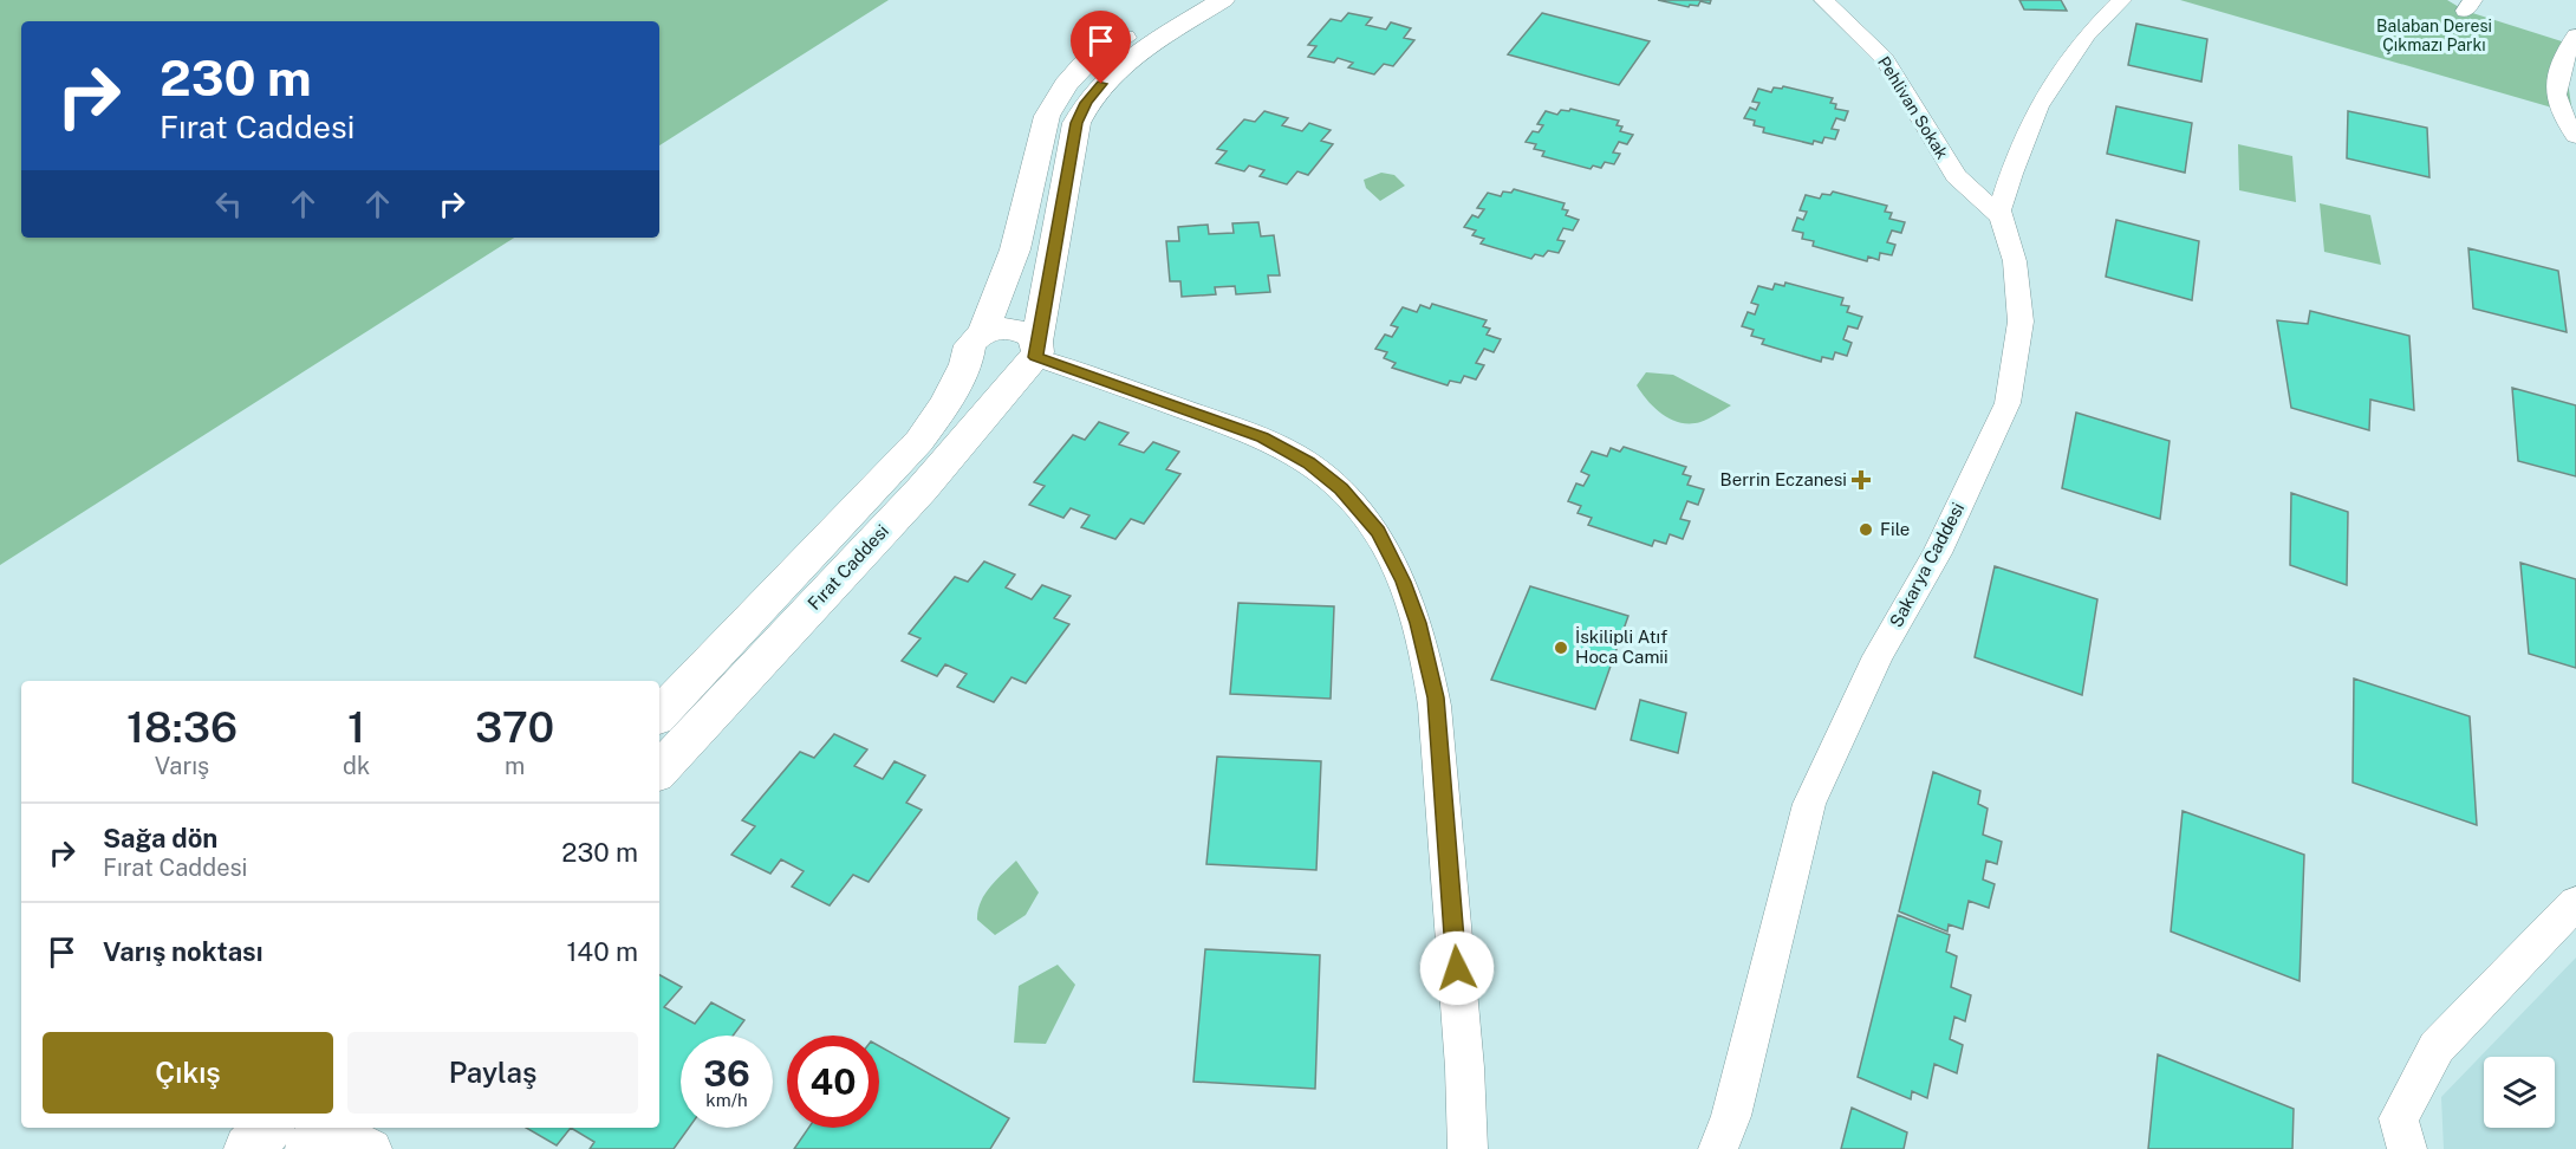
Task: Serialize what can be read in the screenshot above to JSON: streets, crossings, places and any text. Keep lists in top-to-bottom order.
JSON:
{
  "streets": {
    "main road": ["Fırat Caddesi"],
    "street": ["Pehlivan Sokak", "Sakarya Caddesi"]
  },
  "crossings": [
    ["Pehlivan Sokak", "Sakarya Caddesi"]
  ],
  "parks": ["Balaban Deresi Çıkmazı Parkı"],
  "places": {
    "health": ["Berrin Eczanesi"],
    "other": ["File", "İskilipli Atıf Hoca Camii"]
  },
  "page": {
    "turn": ["230 m", "Fırat Caddesi"],
    "eta": [
      "18:36",
      "Varış",
      "1",
      "dk",
      "370",
      "m"
    ],
    "list": [
      {
        "name": "Sağa dön",
        "note": "Fırat Caddesi",
        "value": "230 m"
      },
      {
        "name": "Varış noktası",
        "value": "140 m"
      }
    ],
    "buttons": ["Çıkış", "Paylaş"],
    "speed": "36 km/h",
    "limit": "40"
  }
}
